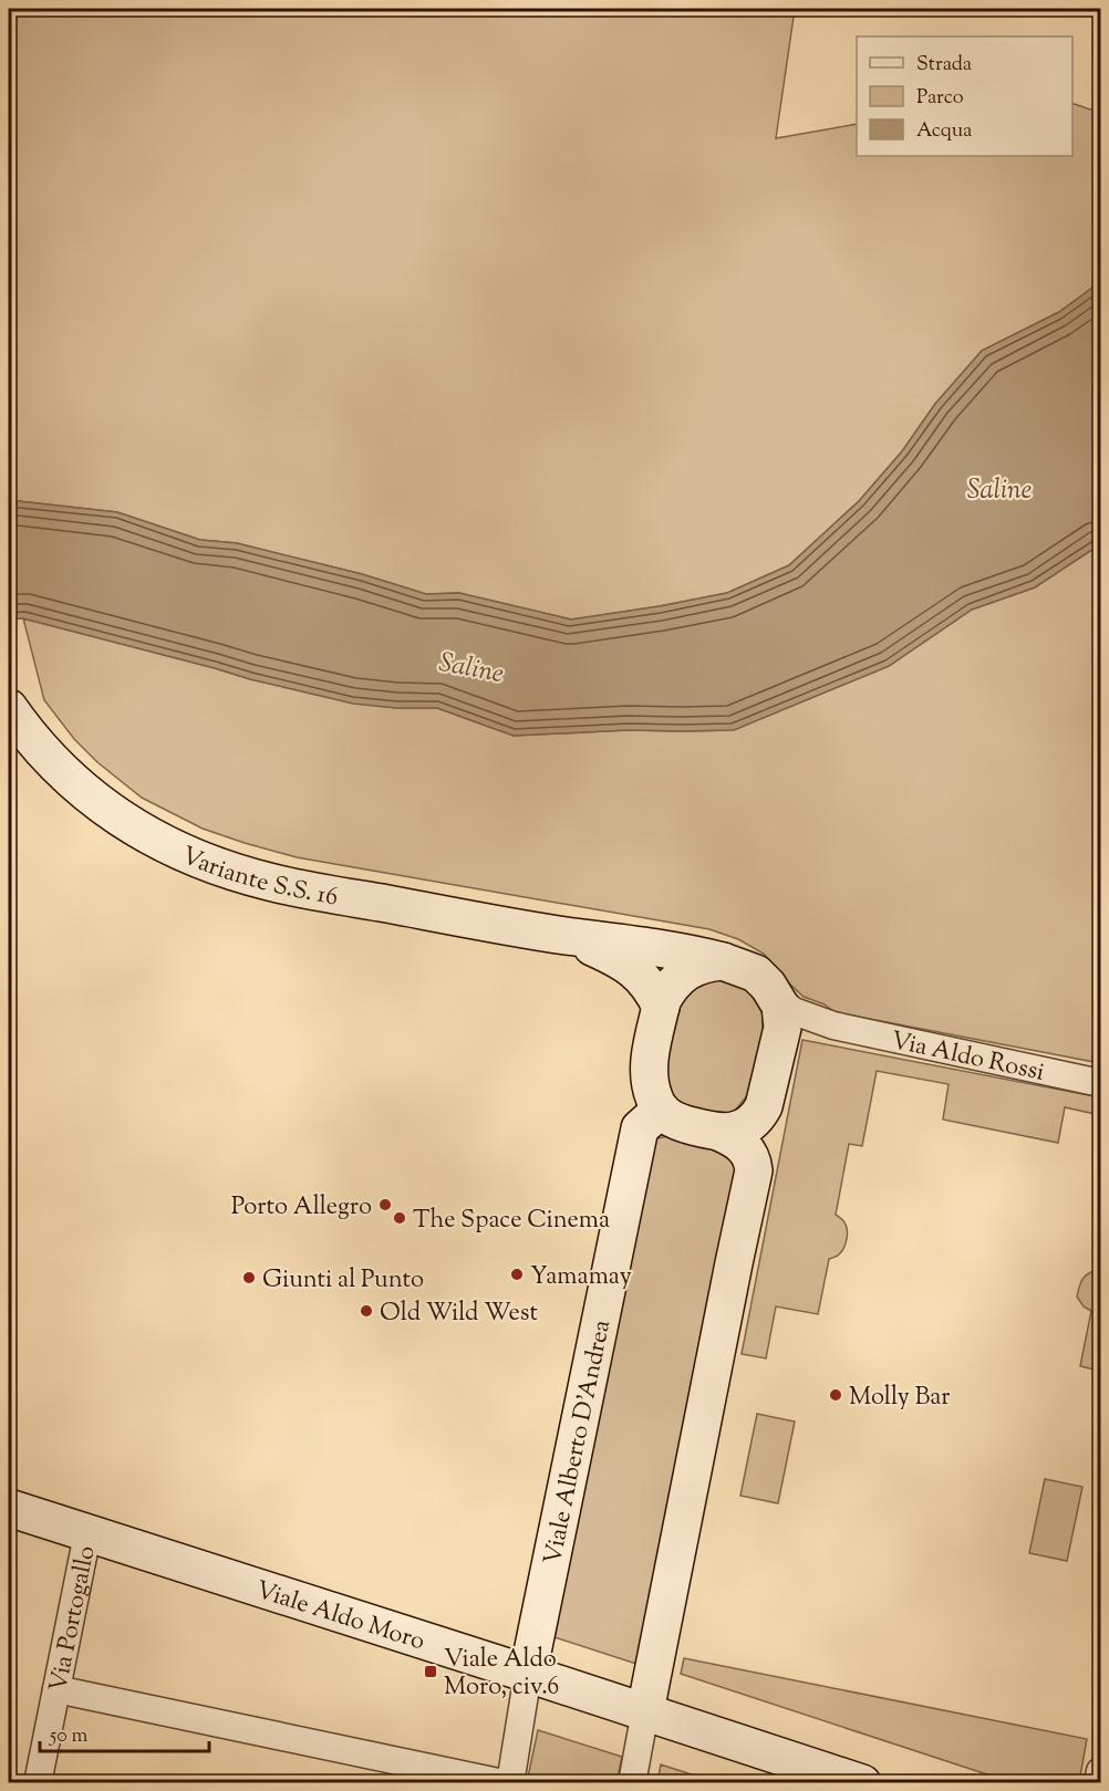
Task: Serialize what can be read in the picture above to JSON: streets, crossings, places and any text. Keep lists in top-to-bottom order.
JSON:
{
  "streets": {
    "street": [
      "Variante S.S. 16",
      "Via Aldo Rossi",
      "Viale Alberto D'Andrea",
      "Viale Aldo Moro",
      "Via Portogallo"
    ]
  },
  "crossings": [
    ["Variante S.S. 16", "Via Aldo Rossi"],
    ["Variante S.S. 16", "Viale Alberto D'Andrea"],
    ["Via Aldo Rossi", "Viale Alberto D'Andrea"],
    ["Viale Alberto D'Andrea", "Viale Aldo Moro"],
    ["Viale Aldo Moro", "Via Portogallo"]
  ],
  "water": ["Saline"],
  "places": {
    "other": [
      "Porto Allegro",
      "The Space Cinema",
      "Yamamay",
      "Giunti al Punto",
      "Old Wild West",
      "Molly Bar"
    ],
    "transit": ["Viale Aldo Moro, civ.6"]
  },
  "legend": ["Strada", "Parco", "Acqua"],
  "scale_bar": "50 m"
}
